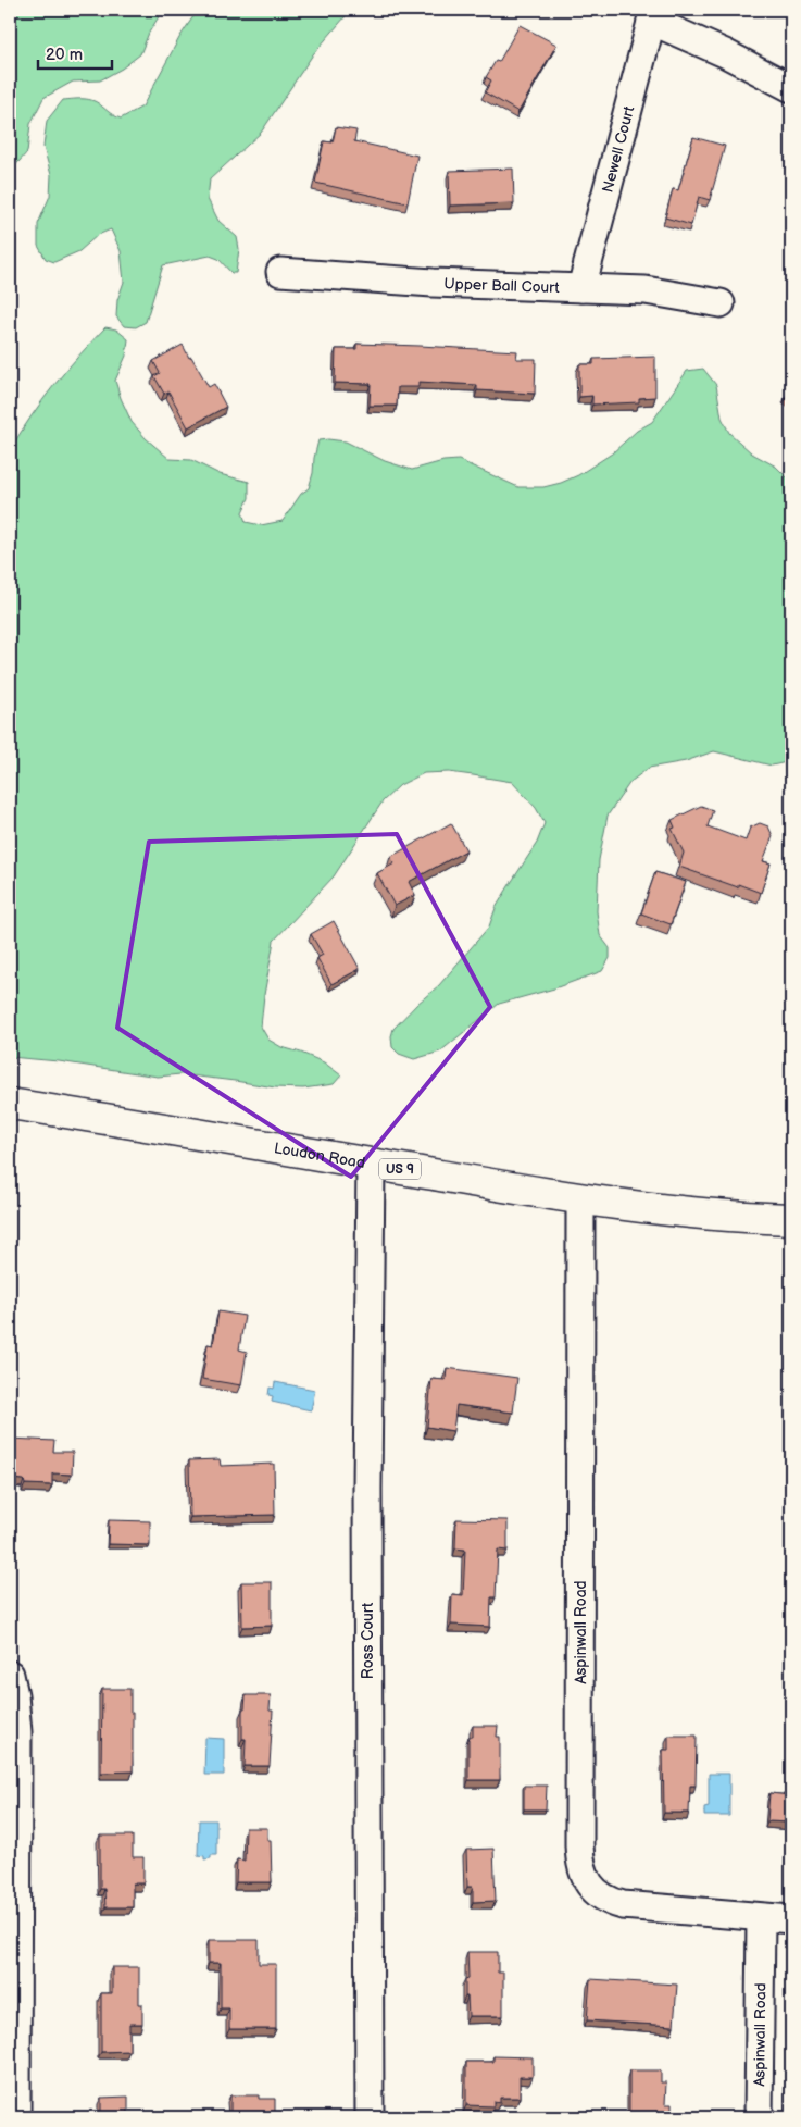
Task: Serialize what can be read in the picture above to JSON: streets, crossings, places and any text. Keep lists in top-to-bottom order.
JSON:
{
  "streets": {
    "main road": ["Loudon Road", "US 9"],
    "street": [
      "Newell Court",
      "Upper Ball Court",
      "Aspinwall Road",
      "Ross Court"
    ]
  },
  "crossings": [
    ["Newell Court", "Upper Ball Court"],
    ["Loudon Road", "Aspinwall Road"],
    ["Loudon Road", "Ross Court"]
  ],
  "scale_bar": "20 m"
}
